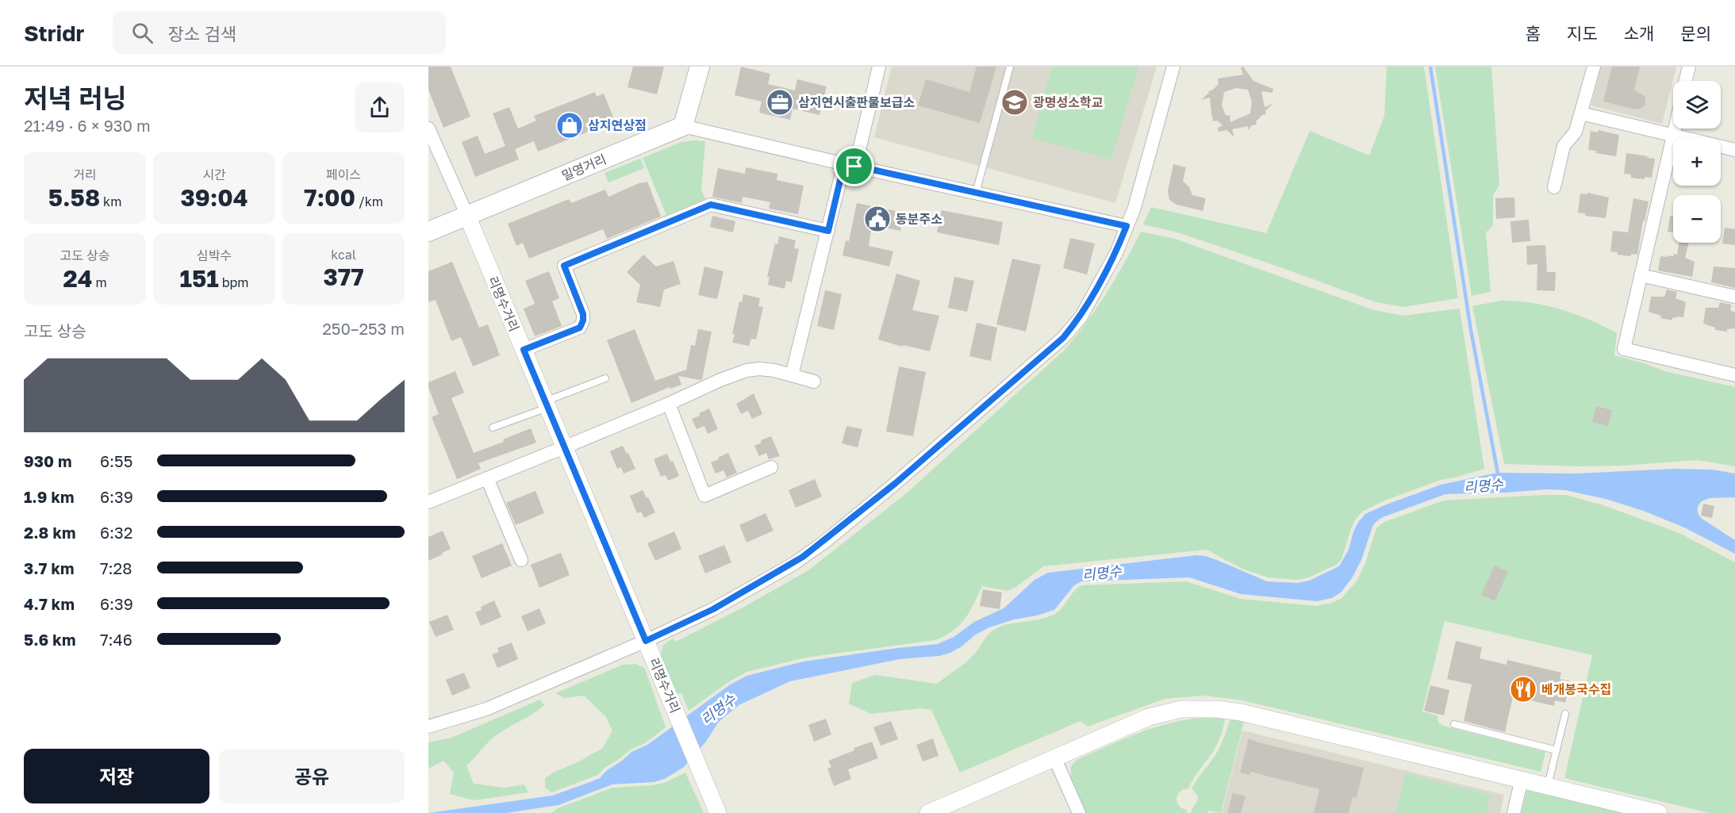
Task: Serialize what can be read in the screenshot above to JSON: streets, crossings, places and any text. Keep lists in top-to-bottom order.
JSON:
{
  "streets": {
    "main road": ["밀영거리"],
    "street": ["리명수거리"]
  },
  "crossings": [
    ["밀영거리", "리명수거리"]
  ],
  "water": ["리명수"],
  "places": {
    "office": ["삼지연시출판물보급소"],
    "school or university": ["광명성소학교"],
    "shop": ["삼지연상점"],
    "public building": ["동분주소"],
    "restaurant": ["베개봉국수집"]
  },
  "page": {
    "header": "Stridr",
    "search": "장소 검색",
    "nav": [
      "홈",
      "지도",
      "소개",
      "문의"
    ],
    "heading": ["저녁 러닝", "21:49 · 6 × 930 m"],
    "map_buttons": ["+", "−"],
    "stats": [
      ["거리", "5.58 km"],
      ["시간", "39:04"],
      ["페이스", "7:00 /km"],
      ["고도 상승", "24 m"],
      ["심박수", "151 bpm"],
      ["kcal", "377"]
    ],
    "chart": ["고도 상승", "250–253 m"],
    "list": [
      {
        "name": "930 m",
        "note": "6:55"
      },
      {
        "name": "1.9 km",
        "note": "6:39"
      },
      {
        "name": "2.8 km",
        "note": "6:32"
      },
      {
        "name": "3.7 km",
        "note": "7:28"
      },
      {
        "name": "4.7 km",
        "note": "6:39"
      },
      {
        "name": "5.6 km",
        "note": "7:46"
      }
    ],
    "buttons": ["저장", "공유"]
  }
}
